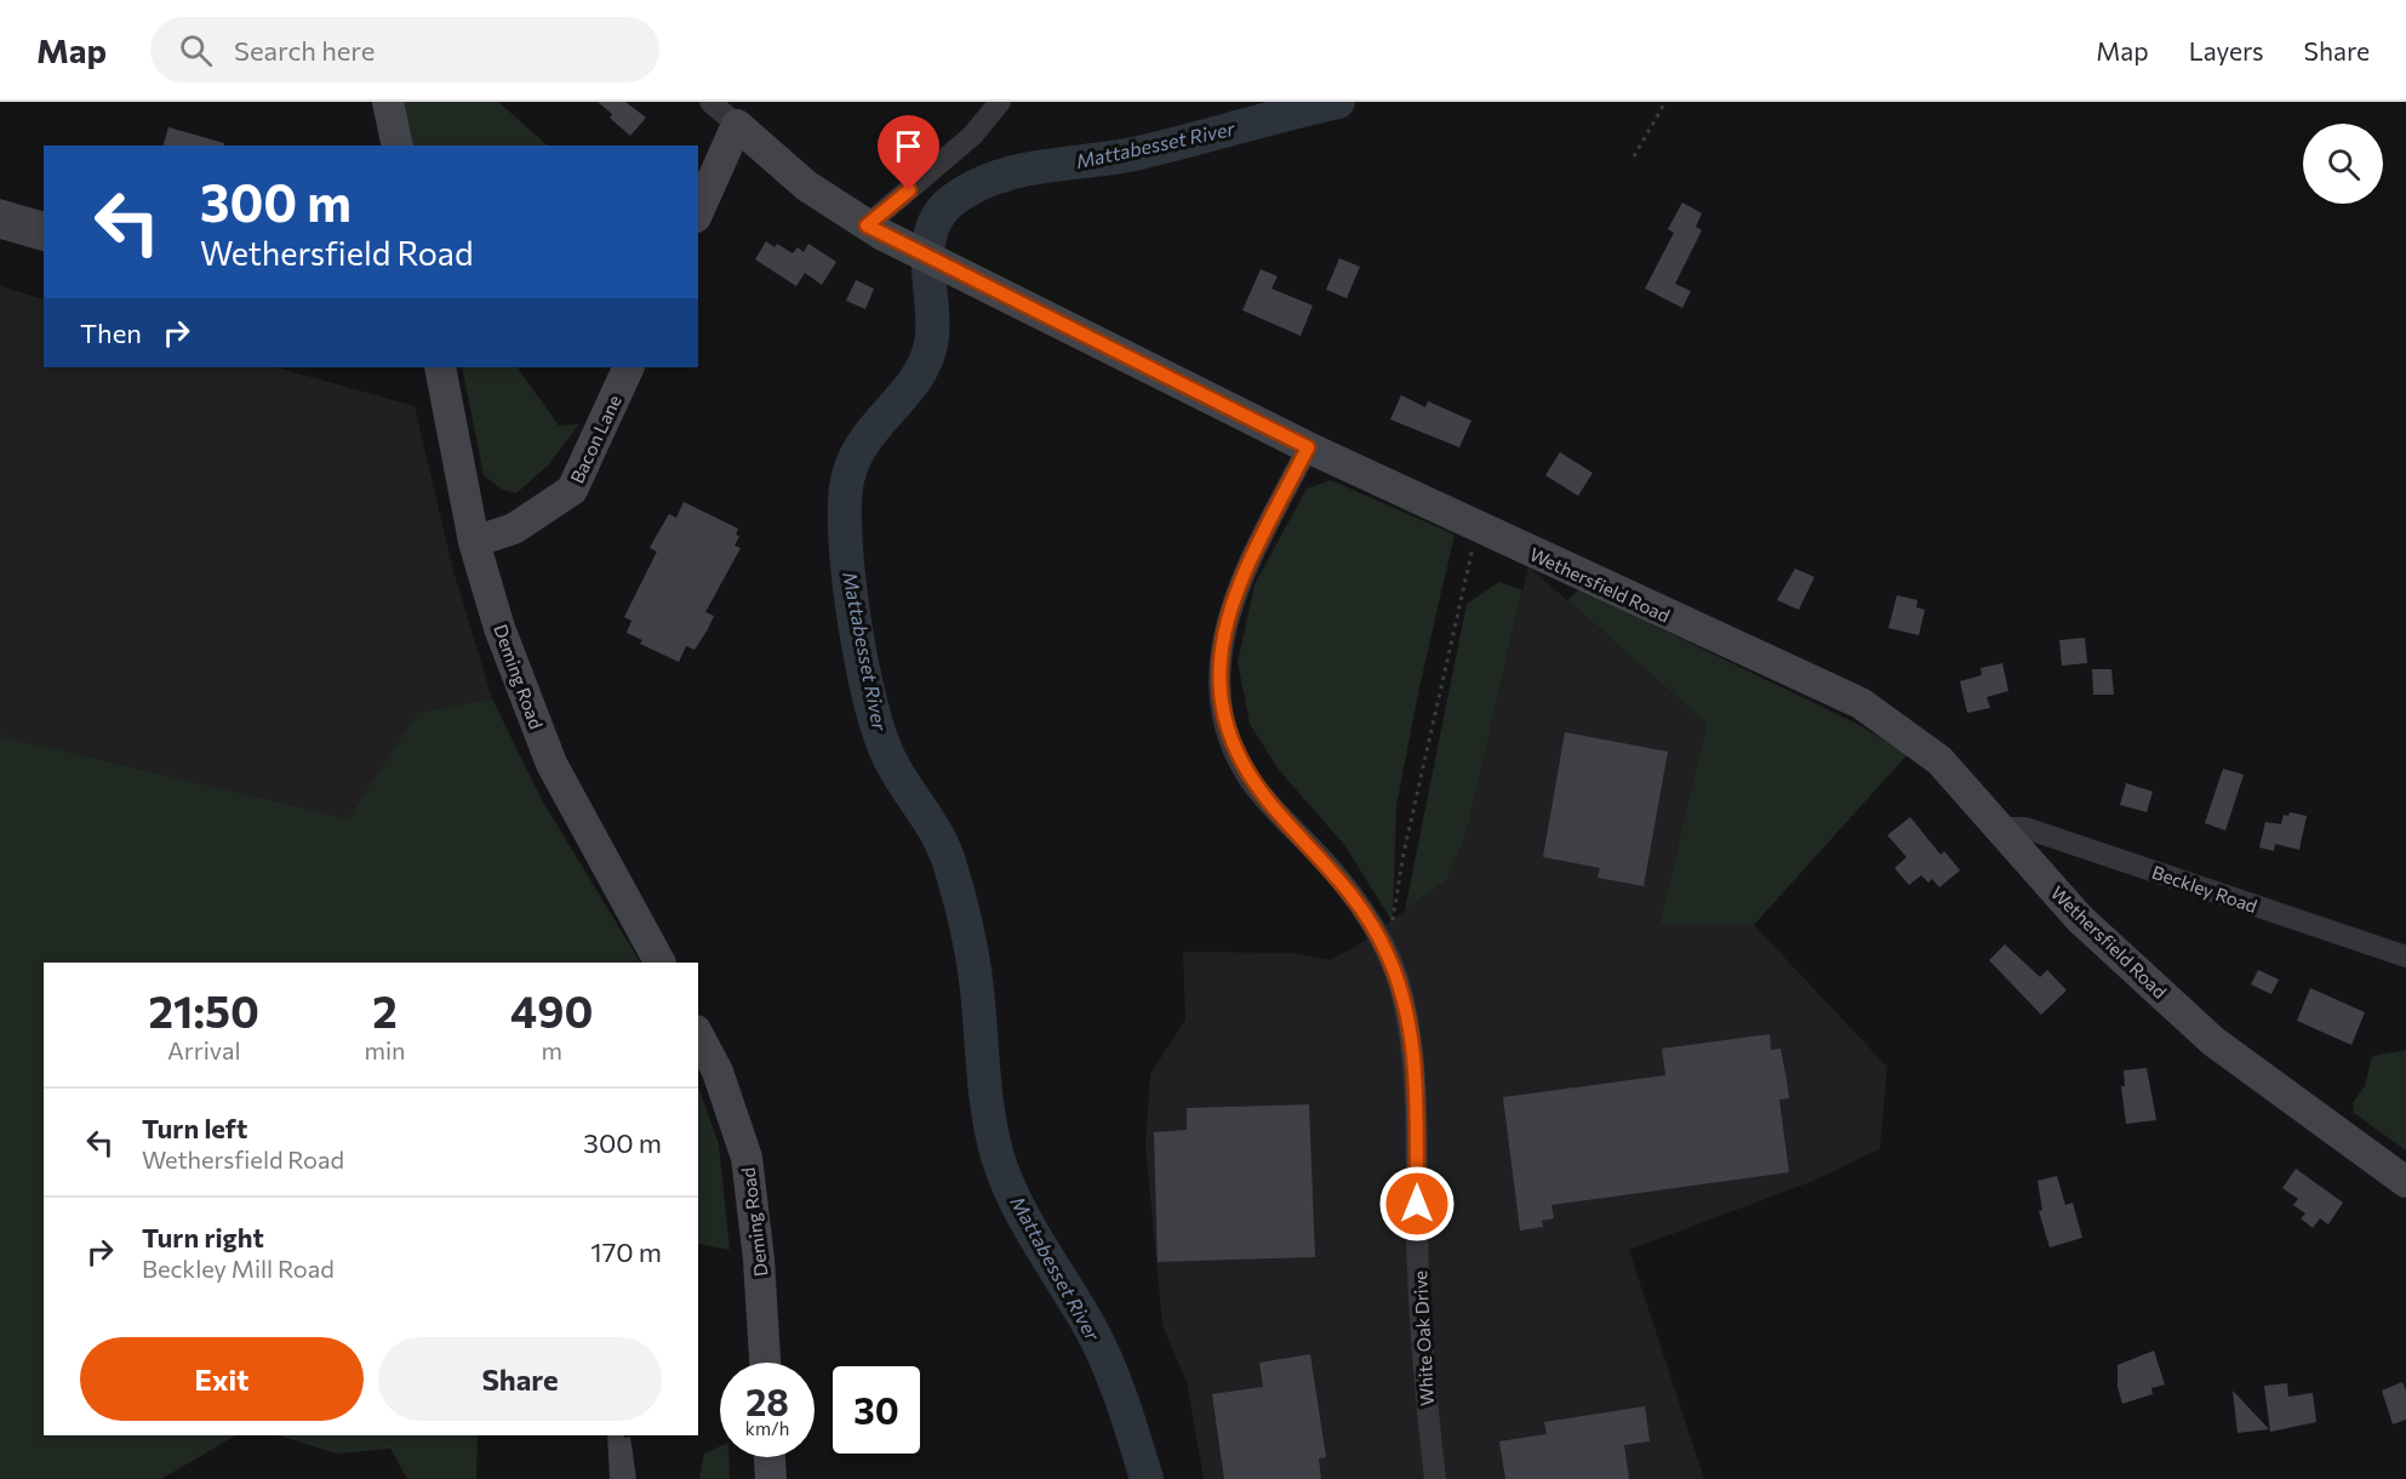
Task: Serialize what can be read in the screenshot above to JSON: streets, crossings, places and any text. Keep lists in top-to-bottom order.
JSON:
{
  "streets": {
    "street": [
      "Bacon Lane",
      "Wethersfield Road",
      "Deming Road",
      "Beckley Road",
      "White Oak Drive"
    ]
  },
  "crossings": [
    ["Bacon Lane", "Deming Road"],
    ["Wethersfield Road", "Beckley Road"],
    ["Wethersfield Road", "White Oak Drive"]
  ],
  "water": ["Mattabesset River"],
  "page": {
    "header": "Map",
    "search": "Search here",
    "nav": ["Map", "Layers", "Share"],
    "turn": ["300 m", "Wethersfield Road"],
    "then": "Then",
    "eta": [
      "21:50",
      "Arrival",
      "2",
      "min",
      "490",
      "m"
    ],
    "list": [
      {
        "name": "Turn left",
        "note": "Wethersfield Road",
        "value": "300 m"
      },
      {
        "name": "Turn right",
        "note": "Beckley Mill Road",
        "value": "170 m"
      }
    ],
    "buttons": ["Exit", "Share"],
    "speed": "28 km/h",
    "limit": "30"
  }
}
